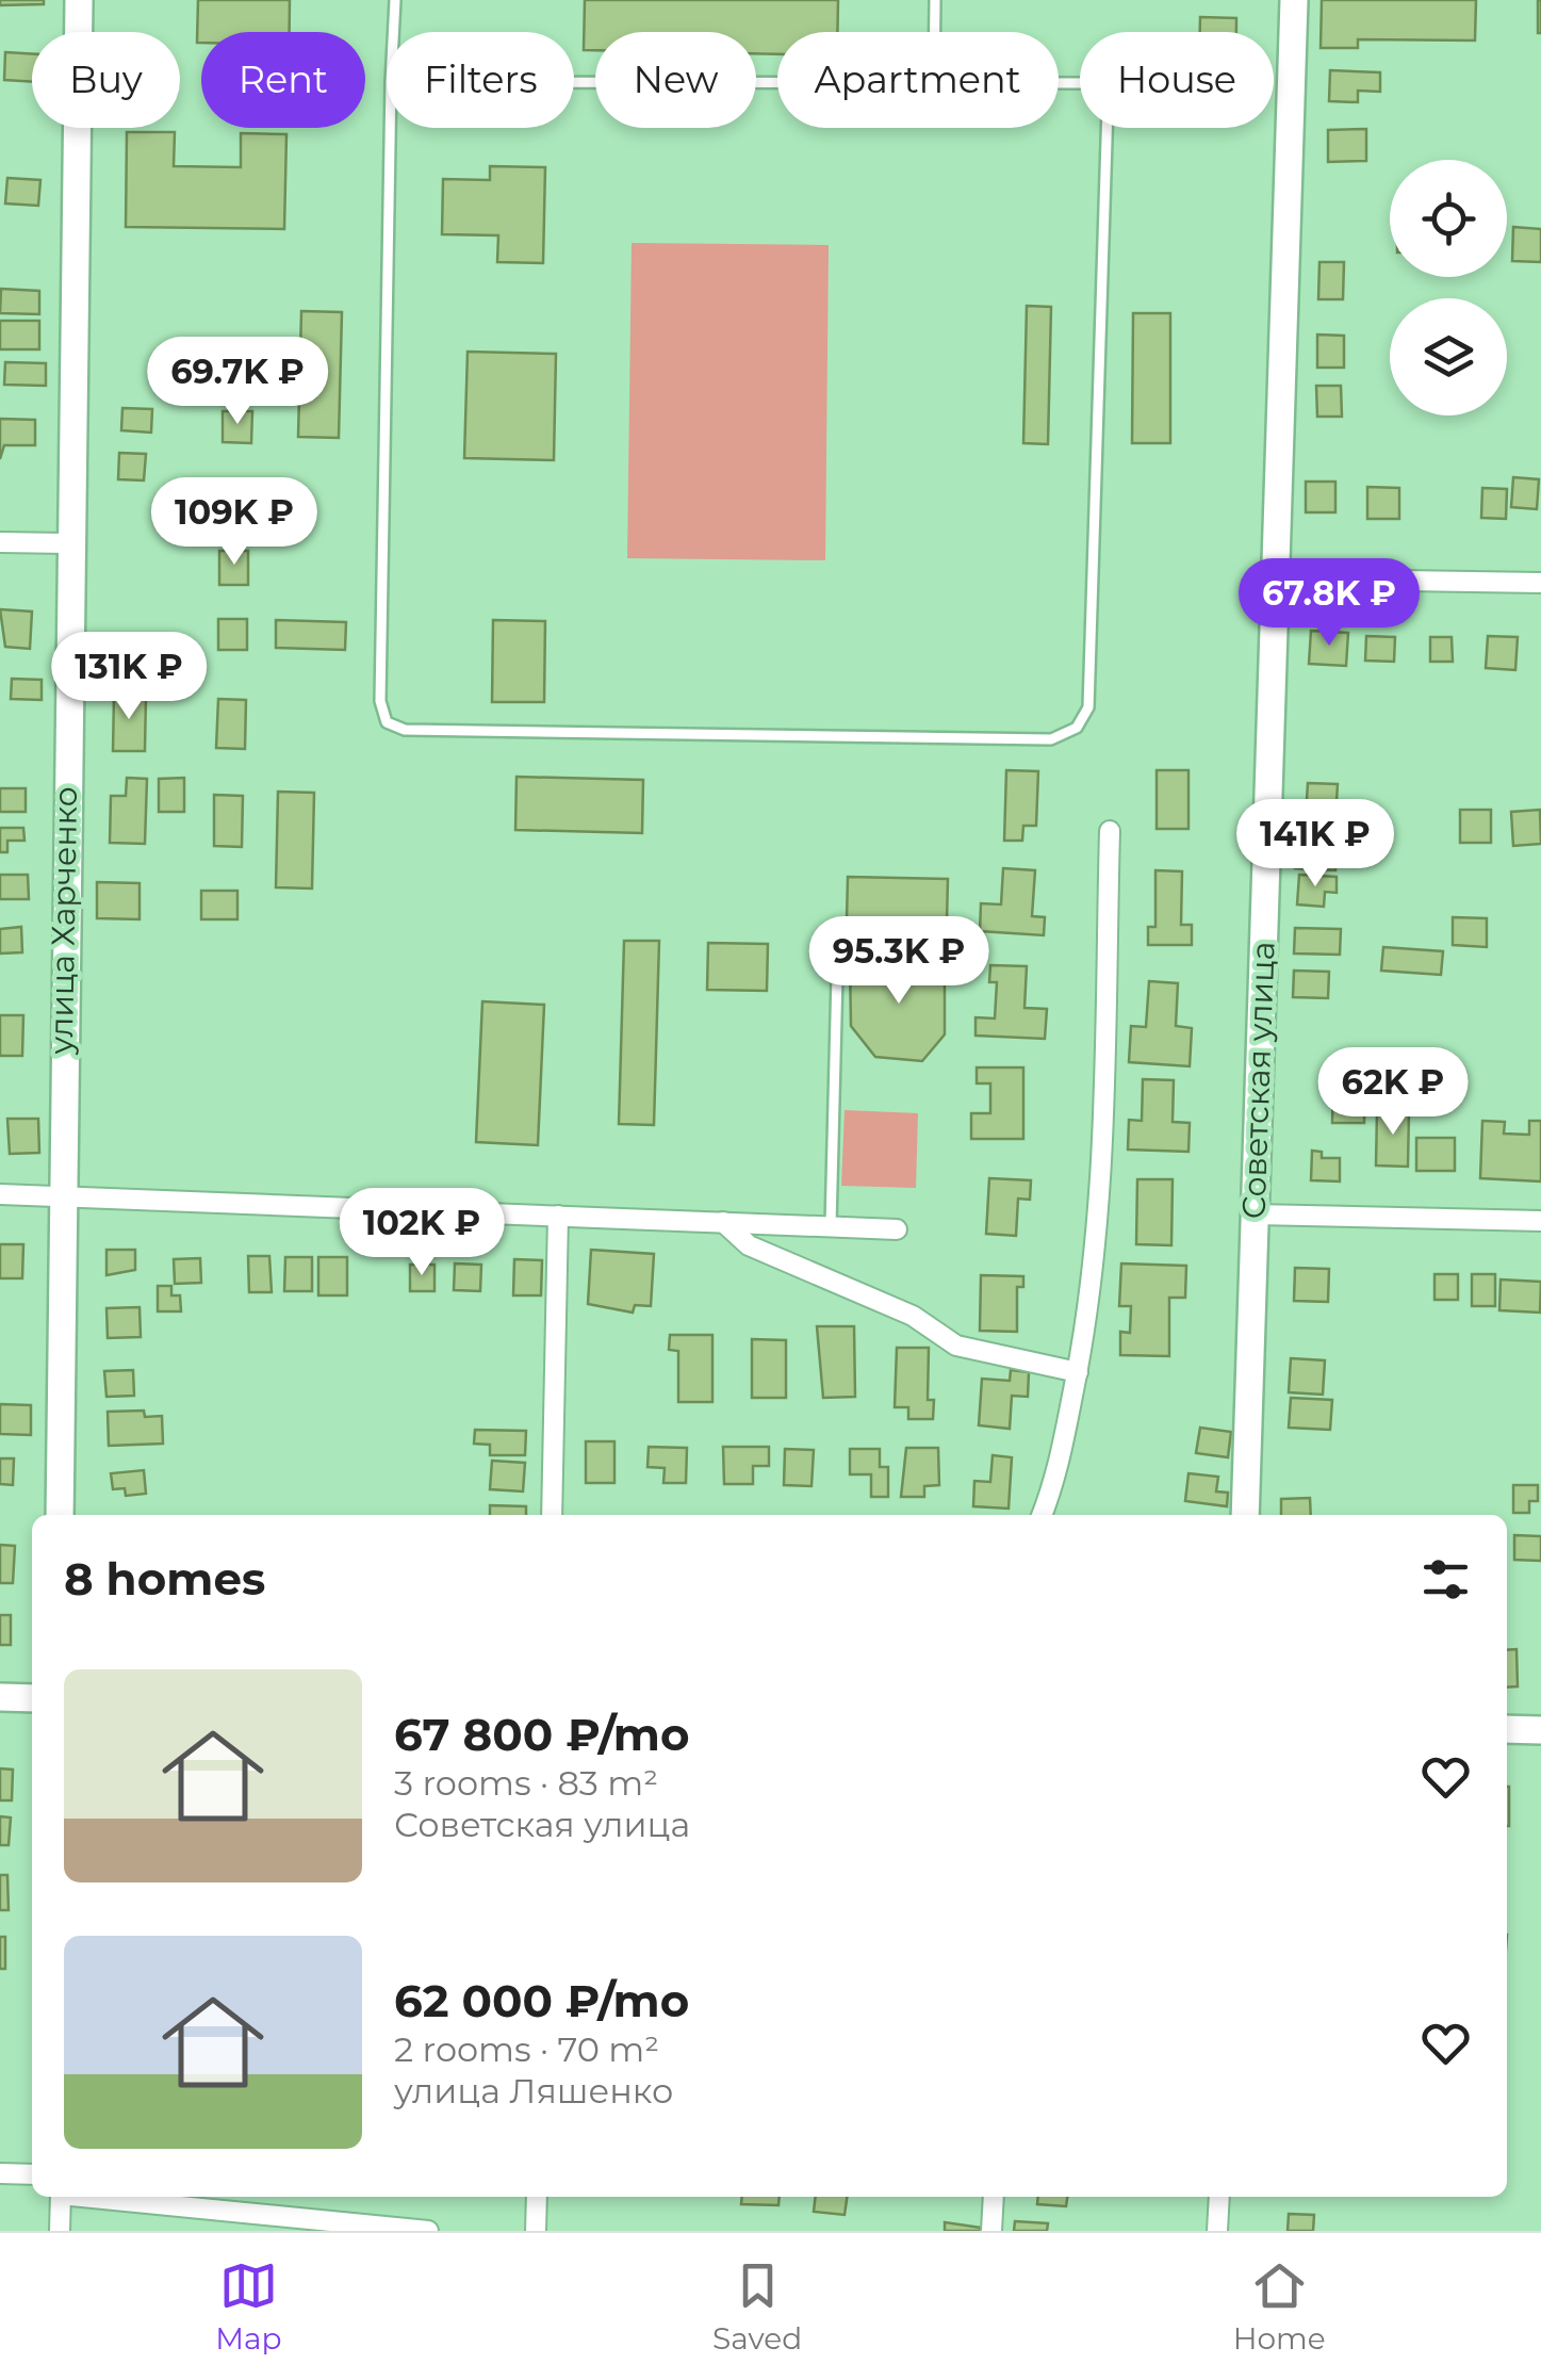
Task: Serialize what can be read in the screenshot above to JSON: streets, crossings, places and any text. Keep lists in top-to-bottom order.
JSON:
{
  "streets": {
    "street": ["улица Харченко", "Советская улица"]
  },
  "page": {
    "chip": [
      "Buy",
      "Rent",
      "Filters",
      "New",
      "Apartment",
      "House"
    ],
    "price": [
      "69.7K ₽",
      "109K ₽",
      "67.8K ₽",
      "131K ₽",
      "141K ₽",
      "95.3K ₽",
      "62K ₽",
      "102K ₽"
    ],
    "heading": "8 homes",
    "list": [
      {
        "name": "67 800 ₽/mo",
        "note": "3 rooms · 83 m² · Советская улица"
      },
      {
        "name": "62 000 ₽/mo",
        "note": "2 rooms · 70 m² · улица Ляшенко"
      }
    ],
    "tabs": ["Map", "Saved", "Home"]
  }
}
